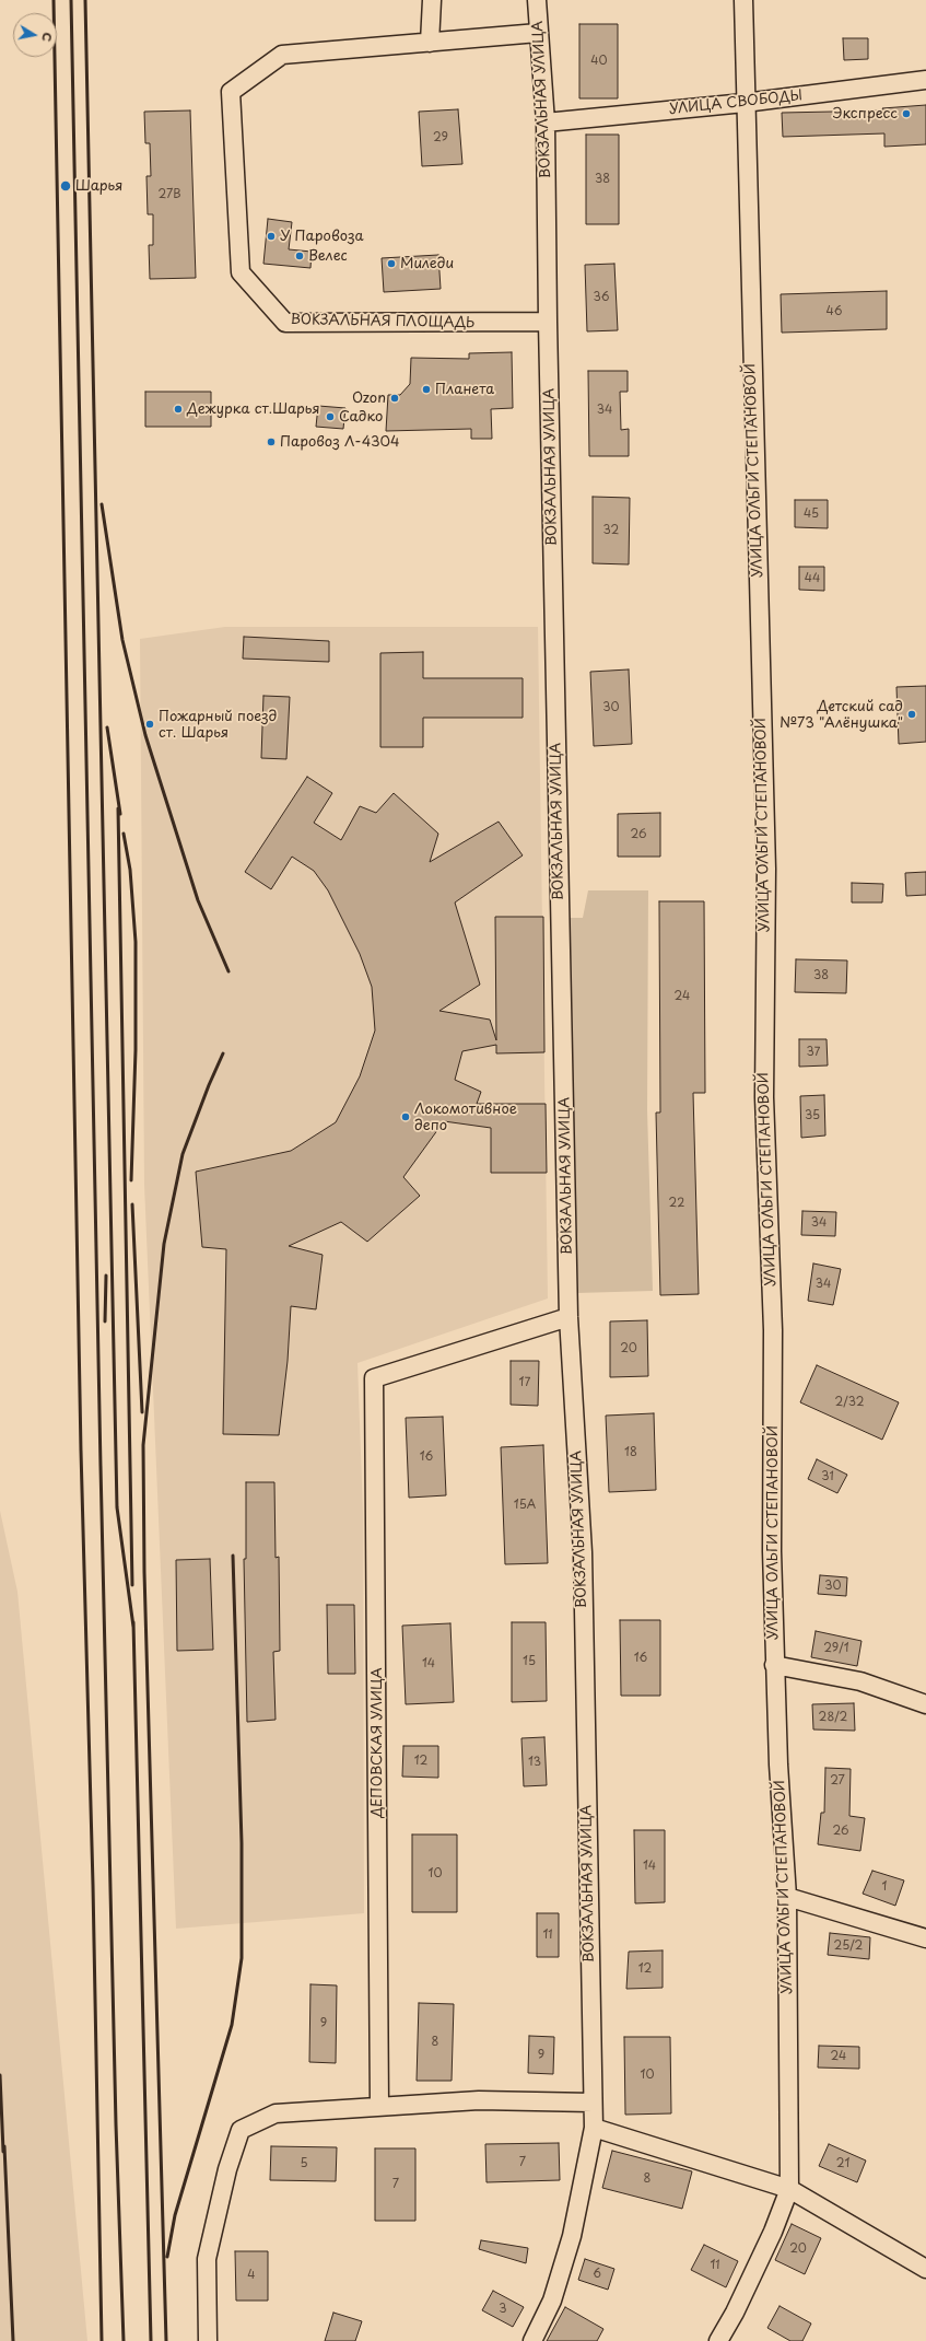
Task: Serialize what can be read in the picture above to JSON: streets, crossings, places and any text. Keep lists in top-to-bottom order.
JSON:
{
  "streets": {
    "street": [
      "ВОКЗАЛЬНАЯ УЛИЦА",
      "УЛИЦА СВОБОДЫ",
      "ВОКЗАЛЬНАЯ ПЛОЩАДЬ",
      "УЛИЦА ОЛЬГИ СТЕПАНОВОЙ",
      "ДЕПОВСКАЯ УЛИЦА"
    ]
  },
  "crossings": [
    ["ВОКЗАЛЬНАЯ УЛИЦА", "УЛИЦА СВОБОДЫ"],
    ["ВОКЗАЛЬНАЯ УЛИЦА", "ВОКЗАЛЬНАЯ ПЛОЩАДЬ"],
    ["ВОКЗАЛЬНАЯ УЛИЦА", "ДЕПОВСКАЯ УЛИЦА"],
    ["УЛИЦА СВОБОДЫ", "УЛИЦА ОЛЬГИ СТЕПАНОВОЙ"]
  ],
  "places": [
    "Экспресс",
    "Шарья",
    "У Паровоза",
    "Велес",
    "Миледи",
    "Планета",
    "Ozon",
    "Дежурка ст.Шарья",
    "Садко",
    "Паровоз Л-4304",
    "Детский сад №73 \"Алёнушка\"",
    "Пожарный поезд ст. Шарья",
    "Локомотивное депо"
  ],
  "house_numbers": [
    "40",
    "29",
    "38",
    "27В",
    "36",
    "46",
    "34",
    "45",
    "32",
    "44",
    "30",
    "26",
    "38",
    "24",
    "37",
    "35",
    "22",
    "34",
    "34",
    "20",
    "17",
    "2/32",
    "18",
    "16",
    "31",
    "15А",
    "30",
    "29/1",
    "16",
    "15",
    "14",
    "28/2",
    "12",
    "13",
    "27",
    "26",
    "14",
    "10",
    "1",
    "11",
    "25/2",
    "12",
    "9",
    "8",
    "9",
    "24",
    "10",
    "7",
    "5",
    "21",
    "8",
    "7",
    "20",
    "11",
    "6",
    "4",
    "3"
  ],
  "north": "right"
}
